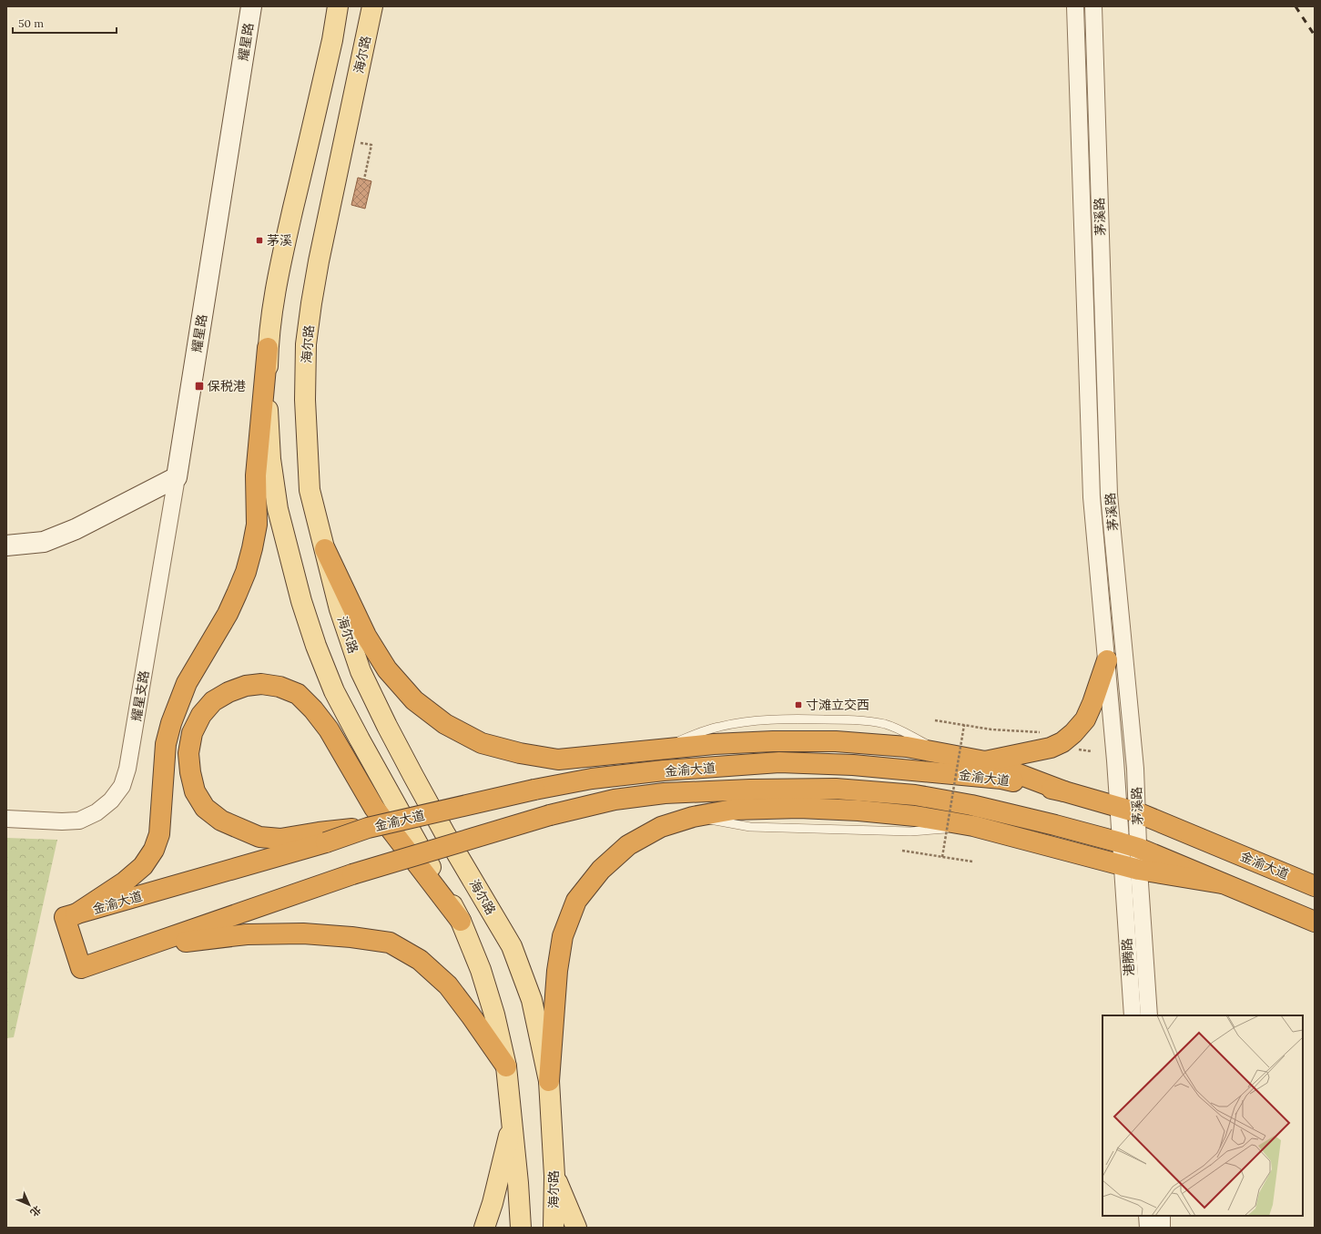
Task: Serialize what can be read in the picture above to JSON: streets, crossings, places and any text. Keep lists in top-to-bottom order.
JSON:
{
  "streets": {
    "highway": ["金渝大道"],
    "main road": ["海尔路"],
    "street": [
      "耀星路",
      "茅溪路",
      "耀星支路",
      "港腾路"
    ]
  },
  "crossings": [
    ["耀星路", "耀星支路"],
    ["茅溪路", "金渝大道"],
    ["茅溪路", "港腾路"]
  ],
  "places": {
    "transit": ["茅溪", "保税港", "寸滩立交西"]
  },
  "scale_bar": "50 m",
  "north": "bottom right"
}
